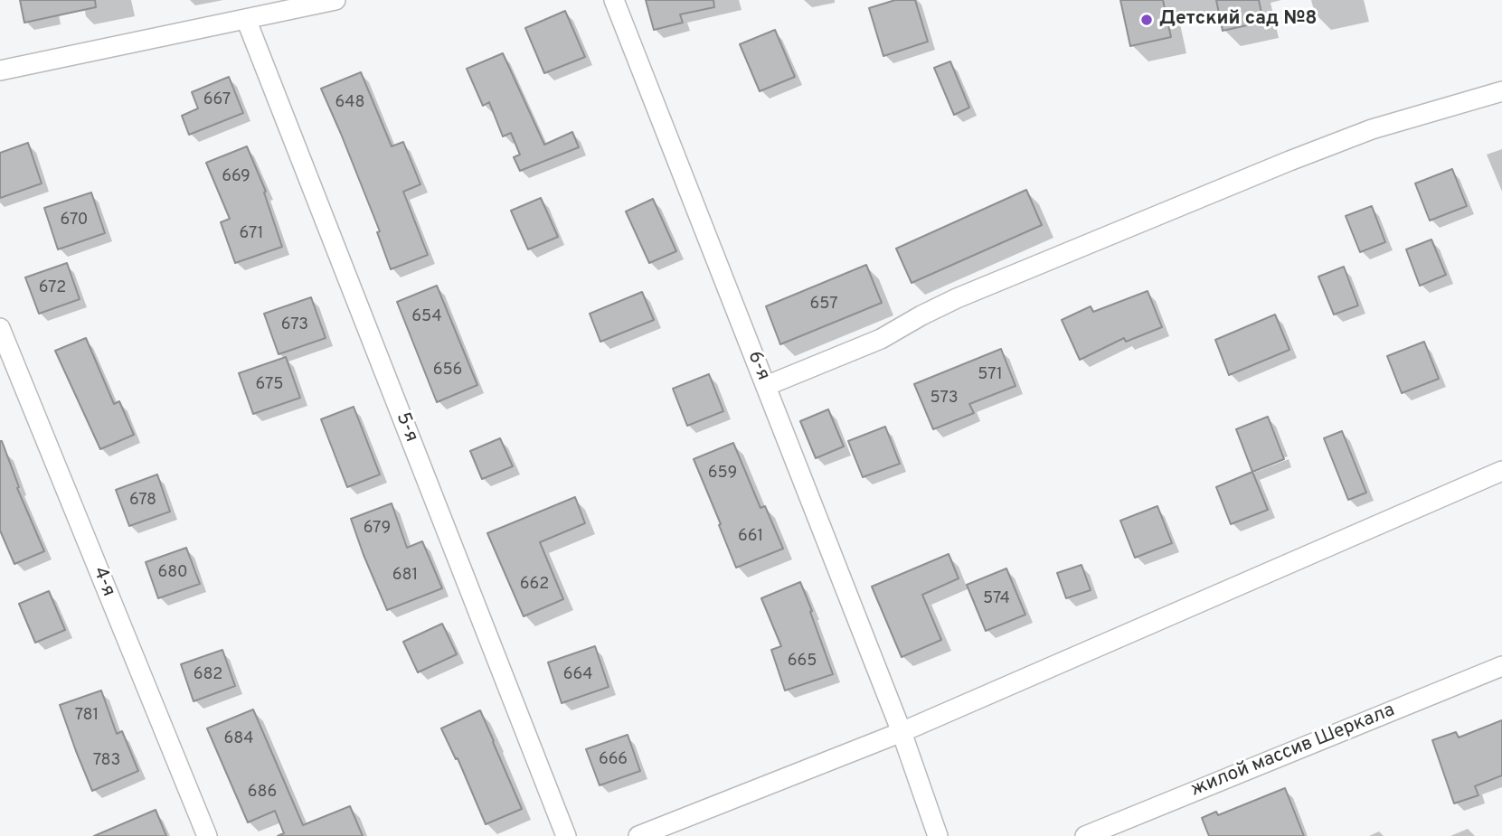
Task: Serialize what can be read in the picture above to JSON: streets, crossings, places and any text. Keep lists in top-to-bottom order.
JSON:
{
  "streets": {
    "street": [
      "6-я",
      "5-я",
      "4-я",
      "жилой массив Шеркала"
    ]
  },
  "places": ["Детский сад №8"],
  "house_numbers": [
    "667",
    "648",
    "669",
    "670",
    "671",
    "672",
    "657",
    "654",
    "673",
    "656",
    "571",
    "675",
    "573",
    "659",
    "678",
    "679",
    "661",
    "680",
    "681",
    "662",
    "574",
    "665",
    "682",
    "664",
    "781",
    "684",
    "666",
    "783",
    "686"
  ]
}
